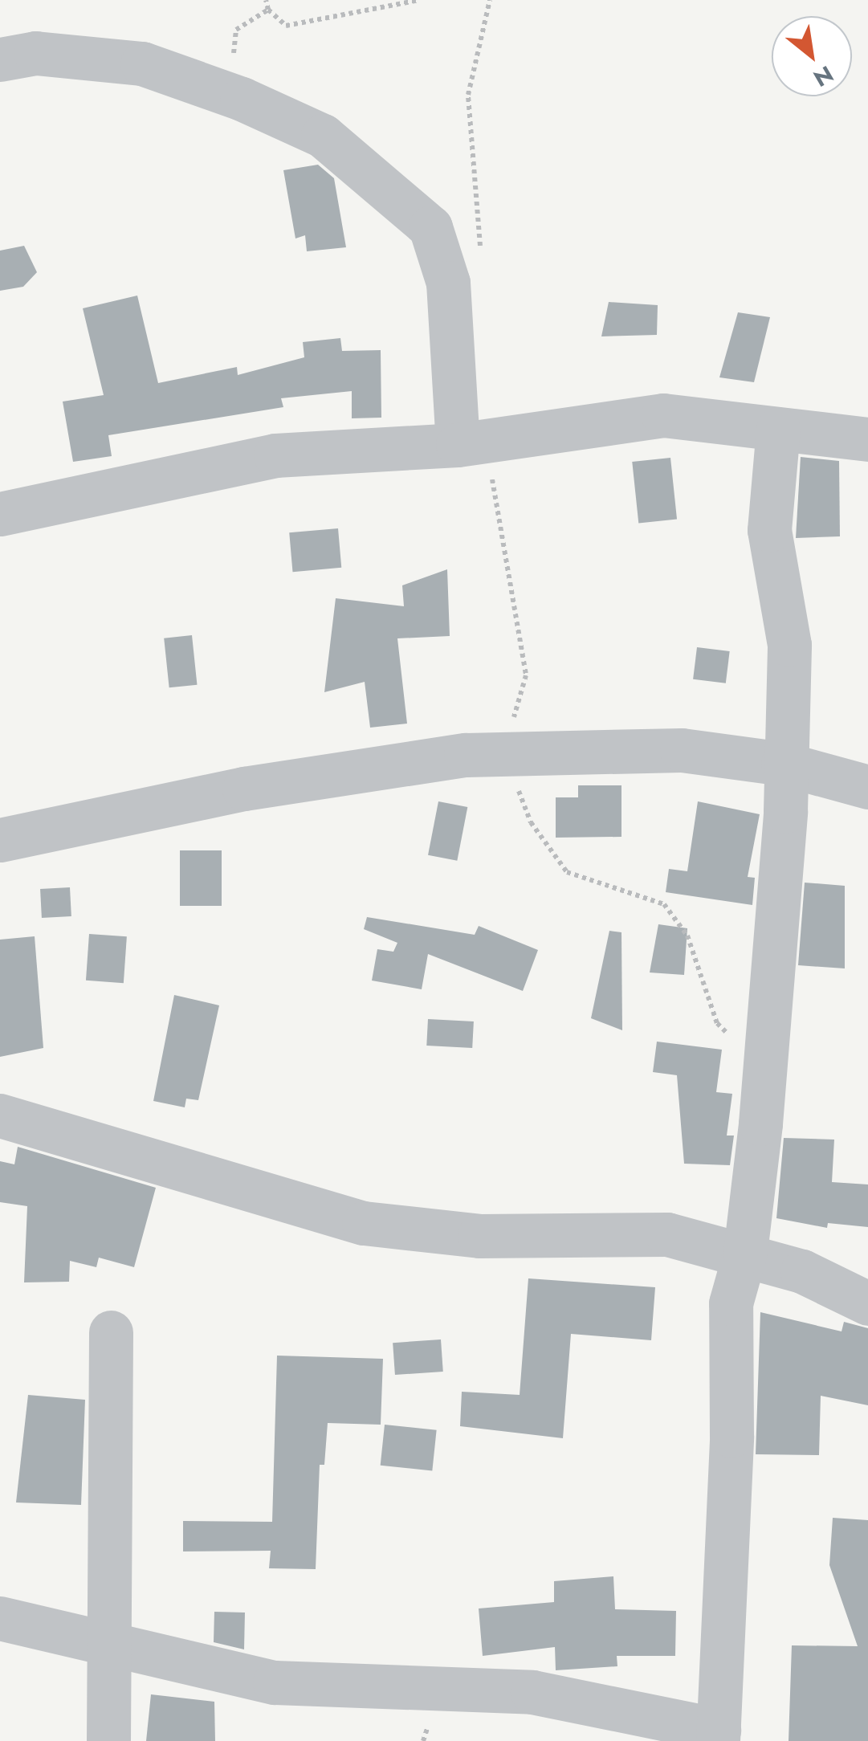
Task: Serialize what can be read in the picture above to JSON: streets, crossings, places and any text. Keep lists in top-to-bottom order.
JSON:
{
  "north": "bottom right"
}
